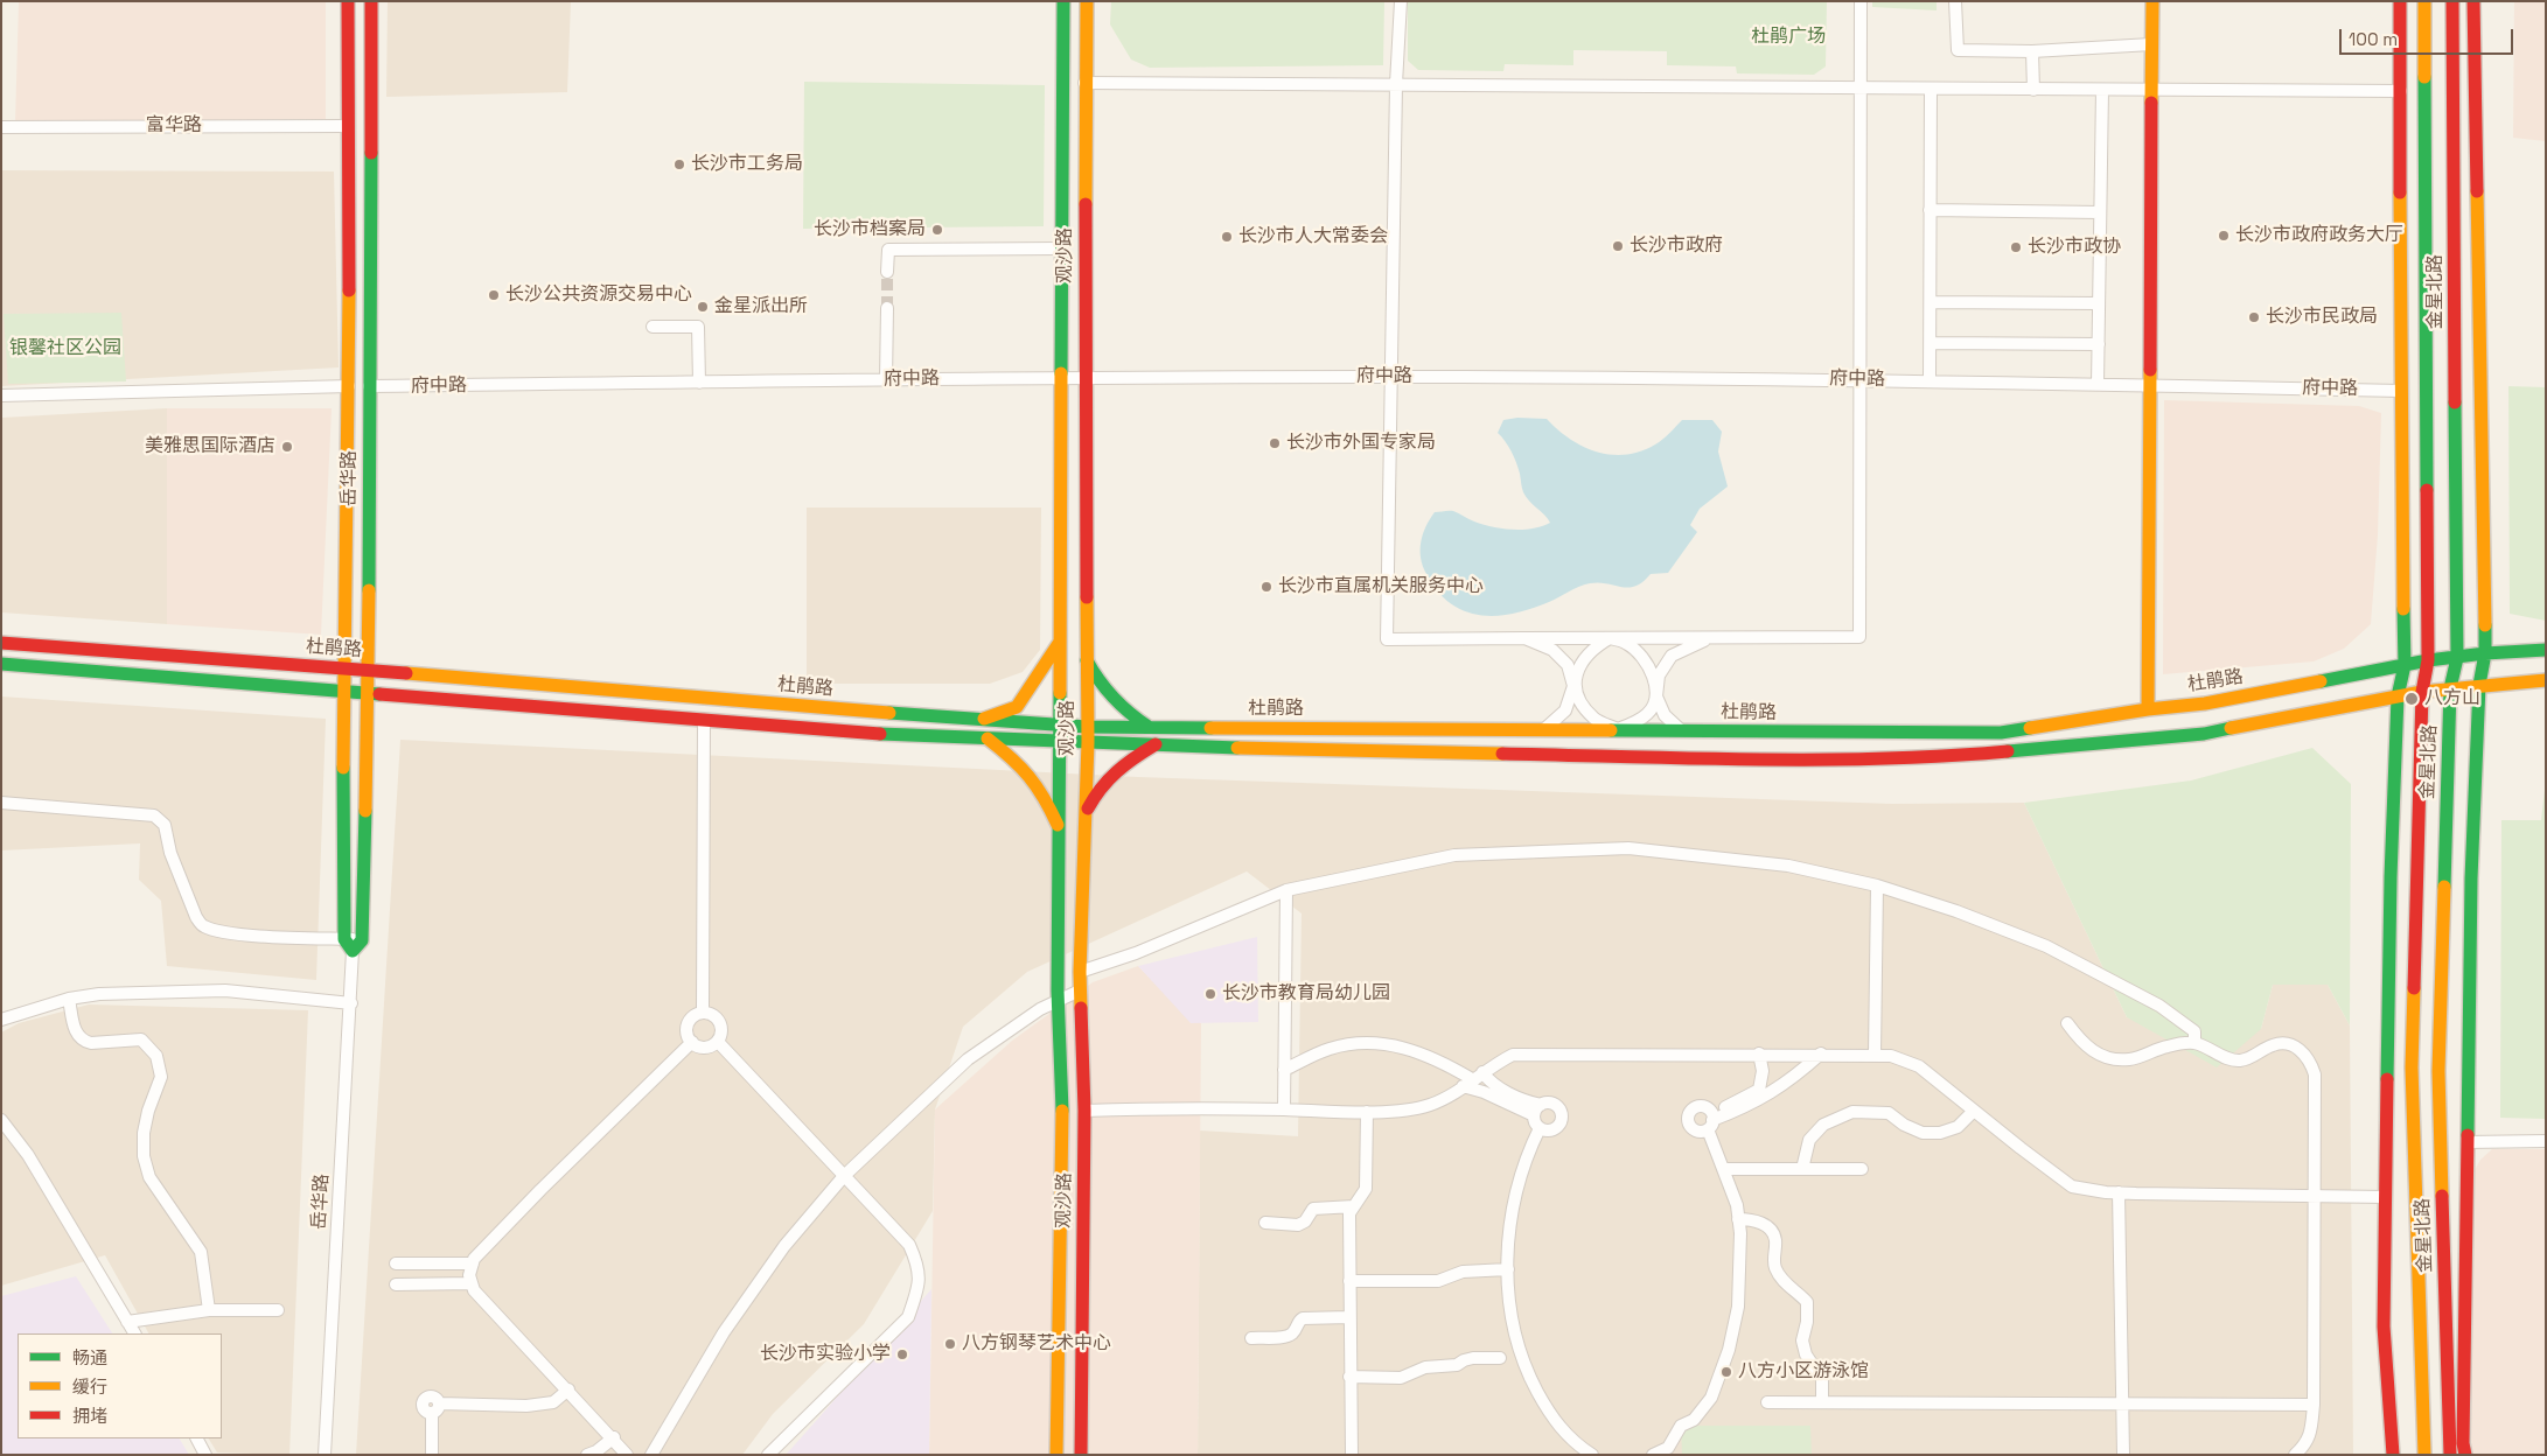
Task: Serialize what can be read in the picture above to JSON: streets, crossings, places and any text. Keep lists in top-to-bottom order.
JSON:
{
  "streets": {
    "main road": [
      "观沙路",
      "金星北路",
      "岳华路",
      "杜鹃路"
    ],
    "street": ["富华路", "府中路"]
  },
  "crossings": [
    ["富华路", "岳华路"],
    ["观沙路", "府中路"],
    ["观沙路", "杜鹃路"],
    ["金星北路", "杜鹃路"],
    ["府中路", "岳华路"],
    ["岳华路", "杜鹃路"]
  ],
  "parks": ["杜鹃广场", "银馨社区公园"],
  "places": [
    "长沙市工务局",
    "长沙市档案局",
    "长沙市政府政务大厅",
    "长沙市人大常委会",
    "长沙市政府",
    "长沙市政协",
    "长沙公共资源交易中心",
    "金星派出所",
    "长沙市民政局",
    "长沙市外国专家局",
    "美雅思国际酒店",
    "长沙市直属机关服务中心",
    "八方山",
    "长沙市教育局幼儿园",
    "八方钢琴艺术中心",
    "长沙市实验小学",
    "八方小区游泳馆"
  ],
  "legend": ["畅通", "缓行", "拥堵"],
  "scale_bar": "100 m"
}
